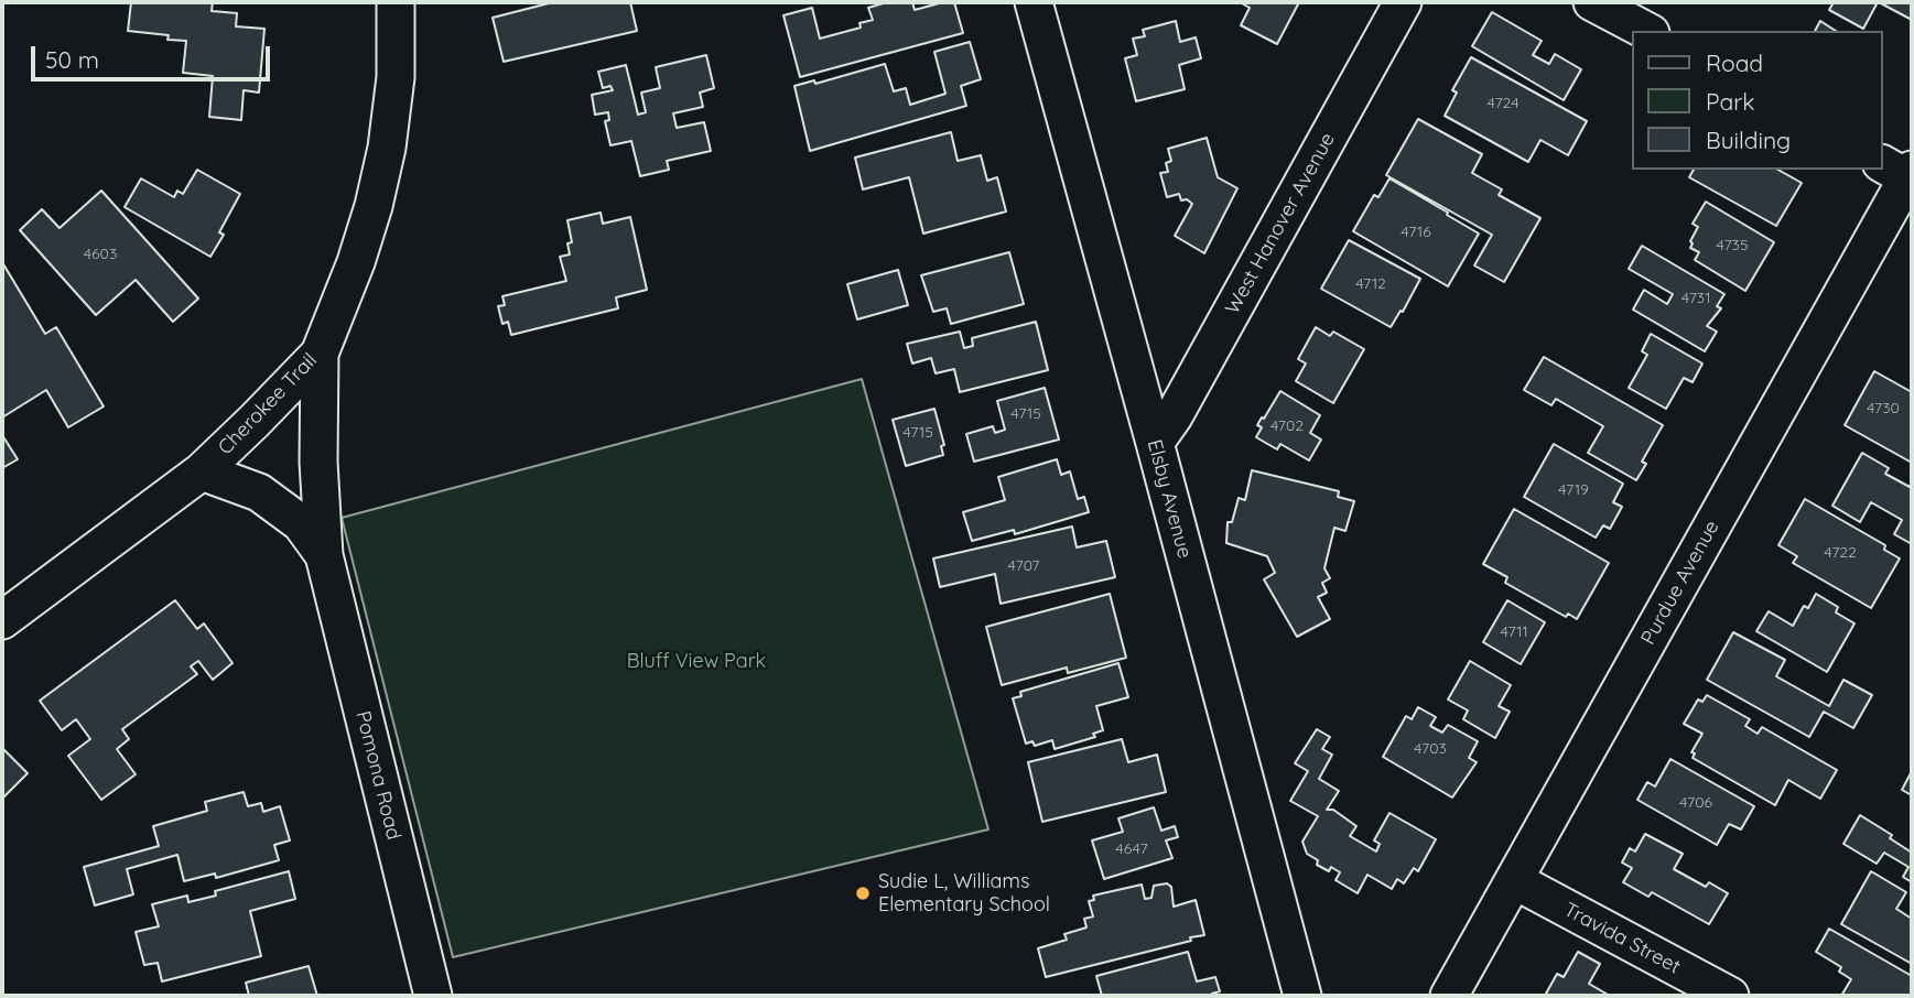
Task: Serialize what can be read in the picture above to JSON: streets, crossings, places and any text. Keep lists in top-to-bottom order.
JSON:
{
  "streets": {
    "street": [
      "West Hanover Avenue",
      "Cherokee Trail",
      "Elsby Avenue",
      "Purdue Avenue",
      "Pomona Road",
      "Travida Street"
    ]
  },
  "crossings": [
    ["West Hanover Avenue", "Elsby Avenue"],
    ["Cherokee Trail", "Pomona Road"],
    ["Purdue Avenue", "Travida Street"]
  ],
  "parks": ["Bluff View Park"],
  "places": ["Sudie L, Williams Elementary School"],
  "house_numbers": [
    "4724",
    "4716",
    "4735",
    "4603",
    "4712",
    "4731",
    "4730",
    "4715",
    "4702",
    "4715",
    "4719",
    "4722",
    "4707",
    "4711",
    "4703",
    "4706",
    "4647"
  ],
  "legend": ["Road", "Park", "Building"],
  "scale_bar": "50 m"
}
